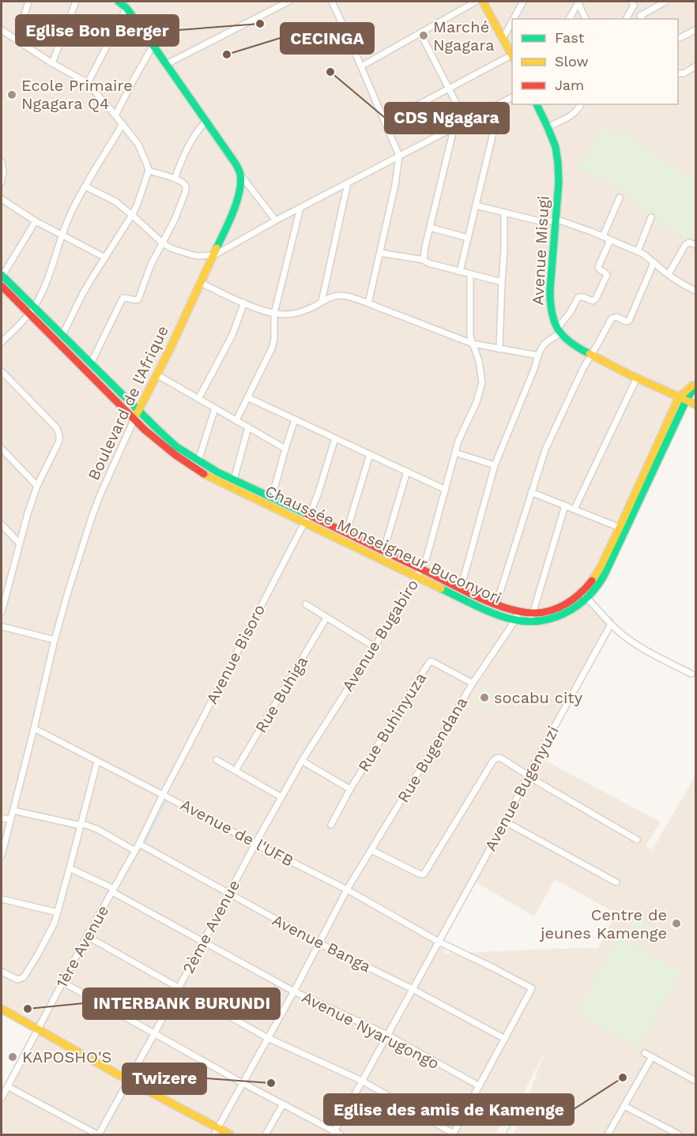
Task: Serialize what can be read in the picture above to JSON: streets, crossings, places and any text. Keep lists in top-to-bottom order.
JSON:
{
  "streets": {
    "street": [
      "Avenue Misugi",
      "Boulevard de l'Afrique",
      "Chaussée Monseigneur Buconyori",
      "Avenue Bugabiro",
      "Avenue Bisoro",
      "Rue Buhiga",
      "Rue Buhinyuza",
      "Rue Bugendana",
      "Avenue Bugenyuzi",
      "Avenue de l'UFB",
      "2ème Avenue",
      "Avenue Banga",
      "1ère Avenue",
      "Avenue Nyarugongo"
    ]
  },
  "crossings": [
    ["Boulevard de l'Afrique", "Chaussée Monseigneur Buconyori"],
    ["Boulevard de l'Afrique", "Avenue de l'UFB"],
    ["Chaussée Monseigneur Buconyori", "Avenue Bugabiro"],
    ["Chaussée Monseigneur Buconyori", "Avenue Bisoro"],
    ["Chaussée Monseigneur Buconyori", "Rue Bugendana"],
    ["Avenue Bugabiro", "Avenue de l'UFB"],
    ["Avenue Bugabiro", "2ème Avenue"],
    ["Avenue Bisoro", "Avenue de l'UFB"],
    ["Avenue Bisoro", "1ère Avenue"],
    ["Rue Buhinyuza", "Rue Bugendana"],
    ["Rue Bugendana", "Avenue de l'UFB"],
    ["Rue Bugendana", "Avenue Banga"],
    ["Rue Bugendana", "Avenue Nyarugongo"],
    ["Avenue Bugenyuzi", "Avenue de l'UFB"],
    ["Avenue Bugenyuzi", "Avenue Banga"],
    ["Avenue Bugenyuzi", "Avenue Nyarugongo"],
    ["Avenue de l'UFB", "2ème Avenue"],
    ["Avenue de l'UFB", "Avenue Banga"],
    ["Avenue de l'UFB", "1ère Avenue"],
    ["2ème Avenue", "Avenue Banga"],
    ["2ème Avenue", "Avenue Nyarugongo"],
    ["Avenue Banga", "1ère Avenue"],
    ["1ère Avenue", "Avenue Nyarugongo"]
  ],
  "places": [
    "Eglise Bon Berger",
    "Marché Ngagara",
    "CECINGA",
    "CDS Ngagara",
    "Ecole Primaire Ngagara Q4",
    "socabu city",
    "Centre de jeunes Kamenge",
    "INTERBANK BURUNDI",
    "KAPOSHO'S",
    "Eglise des amis de Kamenge",
    "Twizere"
  ],
  "legend": ["Fast", "Slow", "Jam"]
}
